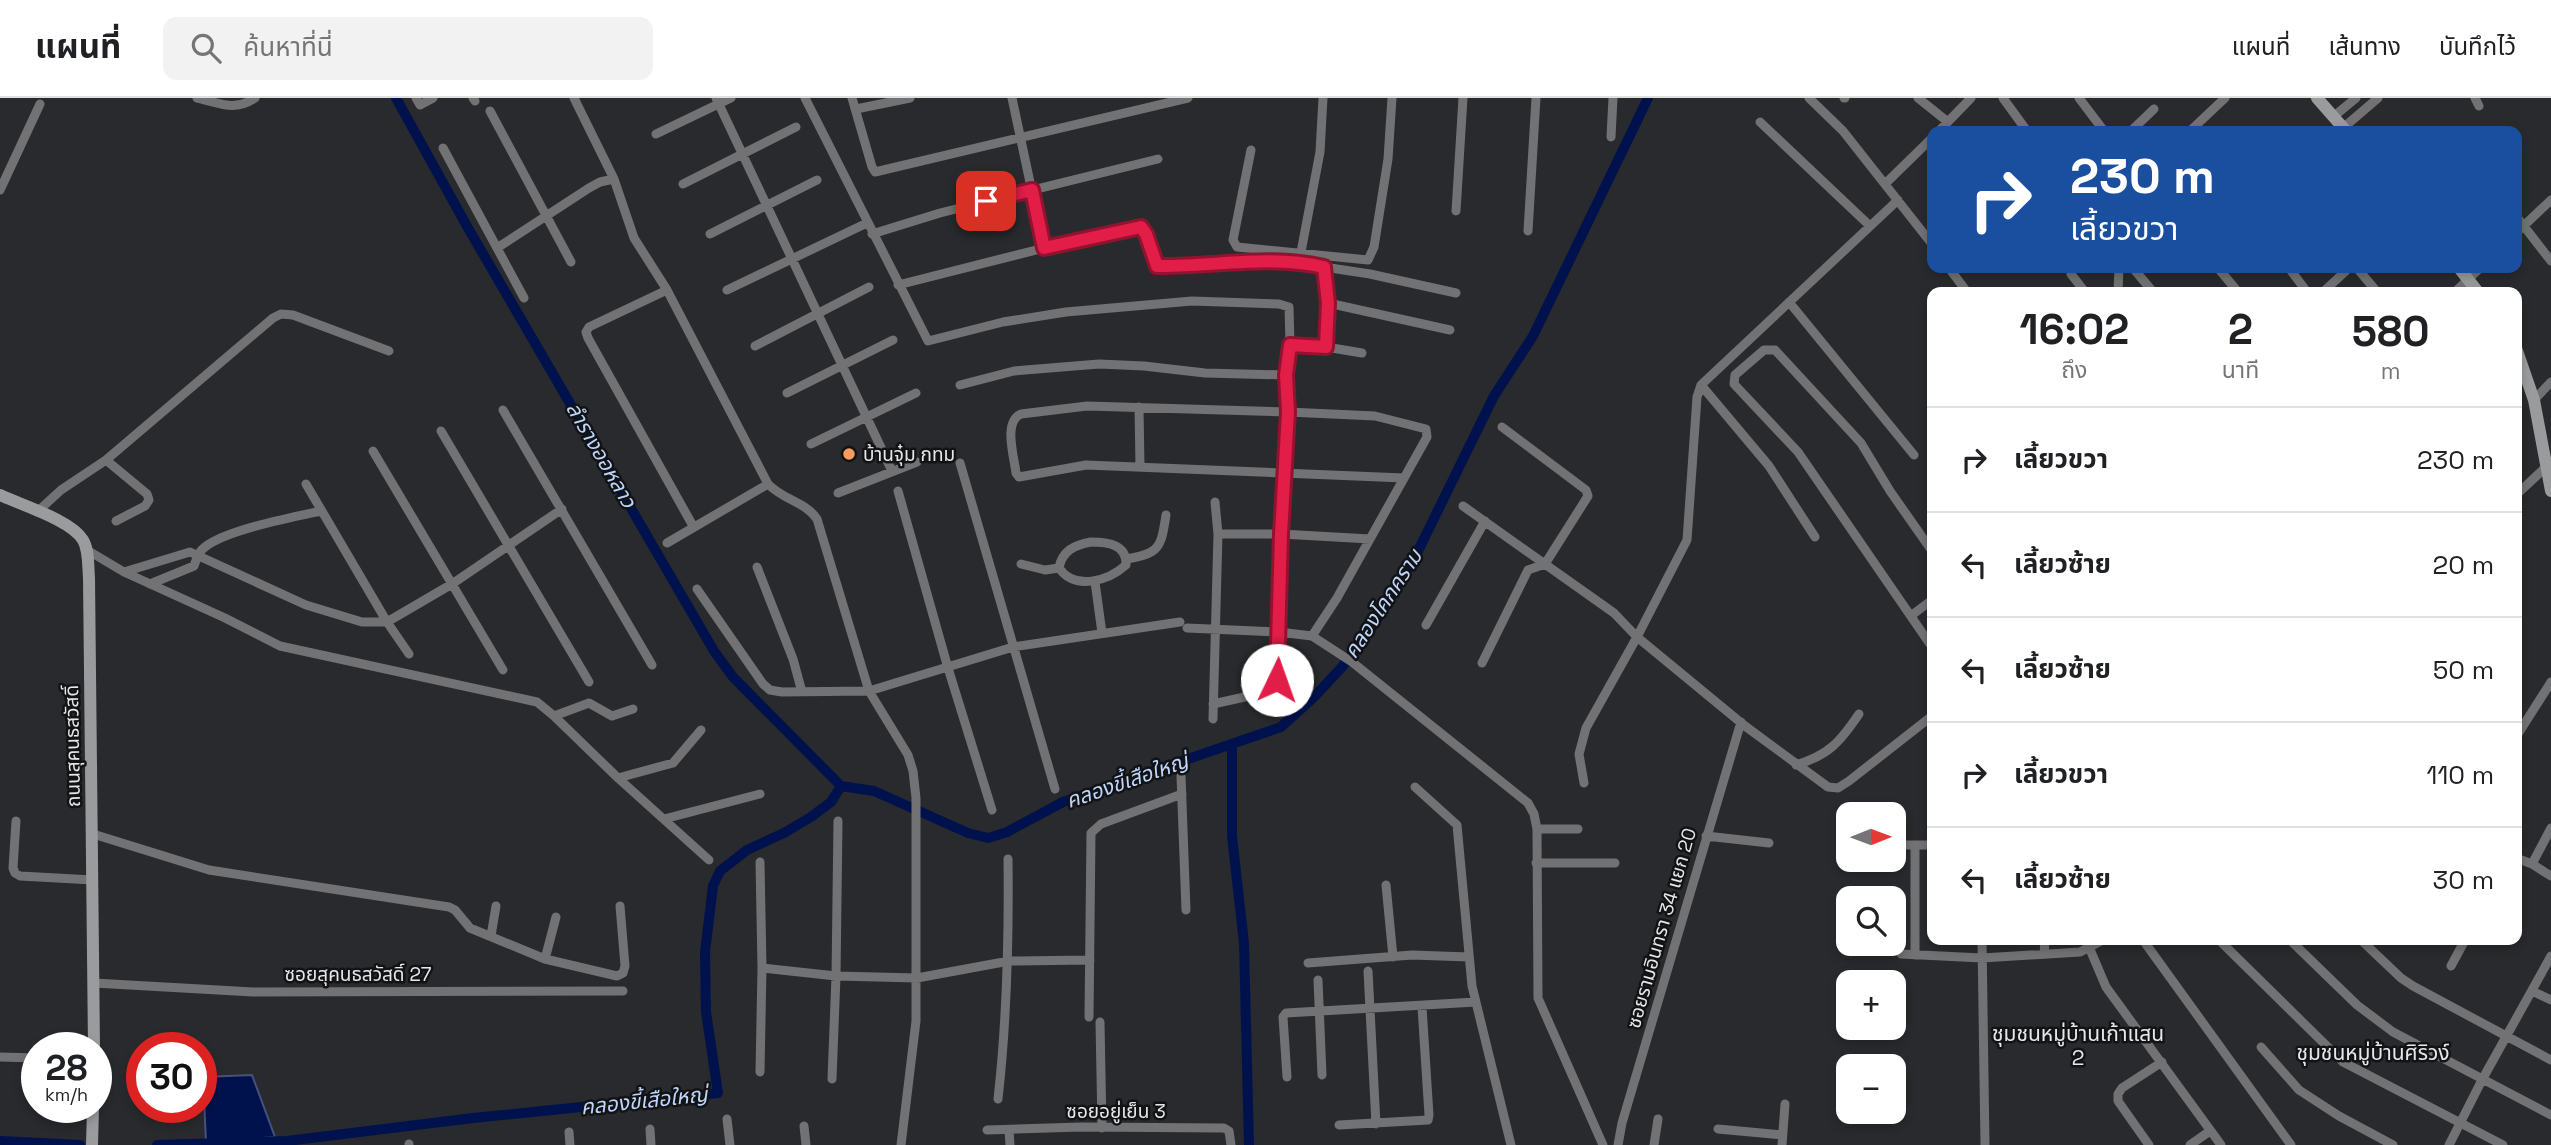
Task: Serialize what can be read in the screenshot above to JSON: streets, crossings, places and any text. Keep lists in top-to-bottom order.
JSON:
{
  "streets": {
    "main road": ["ถนนสุคนธสวัสดิ์"],
    "street": ["ซอยรามอินทรา 34 แยก 20", "ซอยสุคนธสวัสดิ์ 27", "ซอยอยู่เย็น 3"]
  },
  "crossings": [
    ["ถนนสุคนธสวัสดิ์", "ซอยสุคนธสวัสดิ์ 27"]
  ],
  "districts": ["ชุมชนหมู่บ้านเก้าแสน 2", "ชุมชนหมู่บ้านศิริวง์"],
  "water": ["ลำรางออหลาว", "คลองโคกคราม", "คลองขี้เสือใหญ่"],
  "places": ["บ้านจุ๋ม กทม"],
  "north": "right",
  "page": {
    "header": "แผนที่",
    "search": "ค้นหาที่นี่",
    "nav": ["แผนที่", "เส้นทาง", "บันทึกไว้"],
    "turn": ["230 m", "เลี้ยวขวา"],
    "eta": [
      "16:02",
      "ถึง",
      "2",
      "นาที",
      "580",
      "m"
    ],
    "list": [
      {
        "name": "เลี้ยวขวา",
        "value": "230 m"
      },
      {
        "name": "เลี้ยวซ้าย",
        "value": "20 m"
      },
      {
        "name": "เลี้ยวซ้าย",
        "value": "50 m"
      },
      {
        "name": "เลี้ยวขวา",
        "value": "110 m"
      },
      {
        "name": "เลี้ยวซ้าย",
        "value": "30 m"
      }
    ],
    "map_buttons": ["+", "−"],
    "speed": "28 km/h",
    "limit": "30"
  }
}
